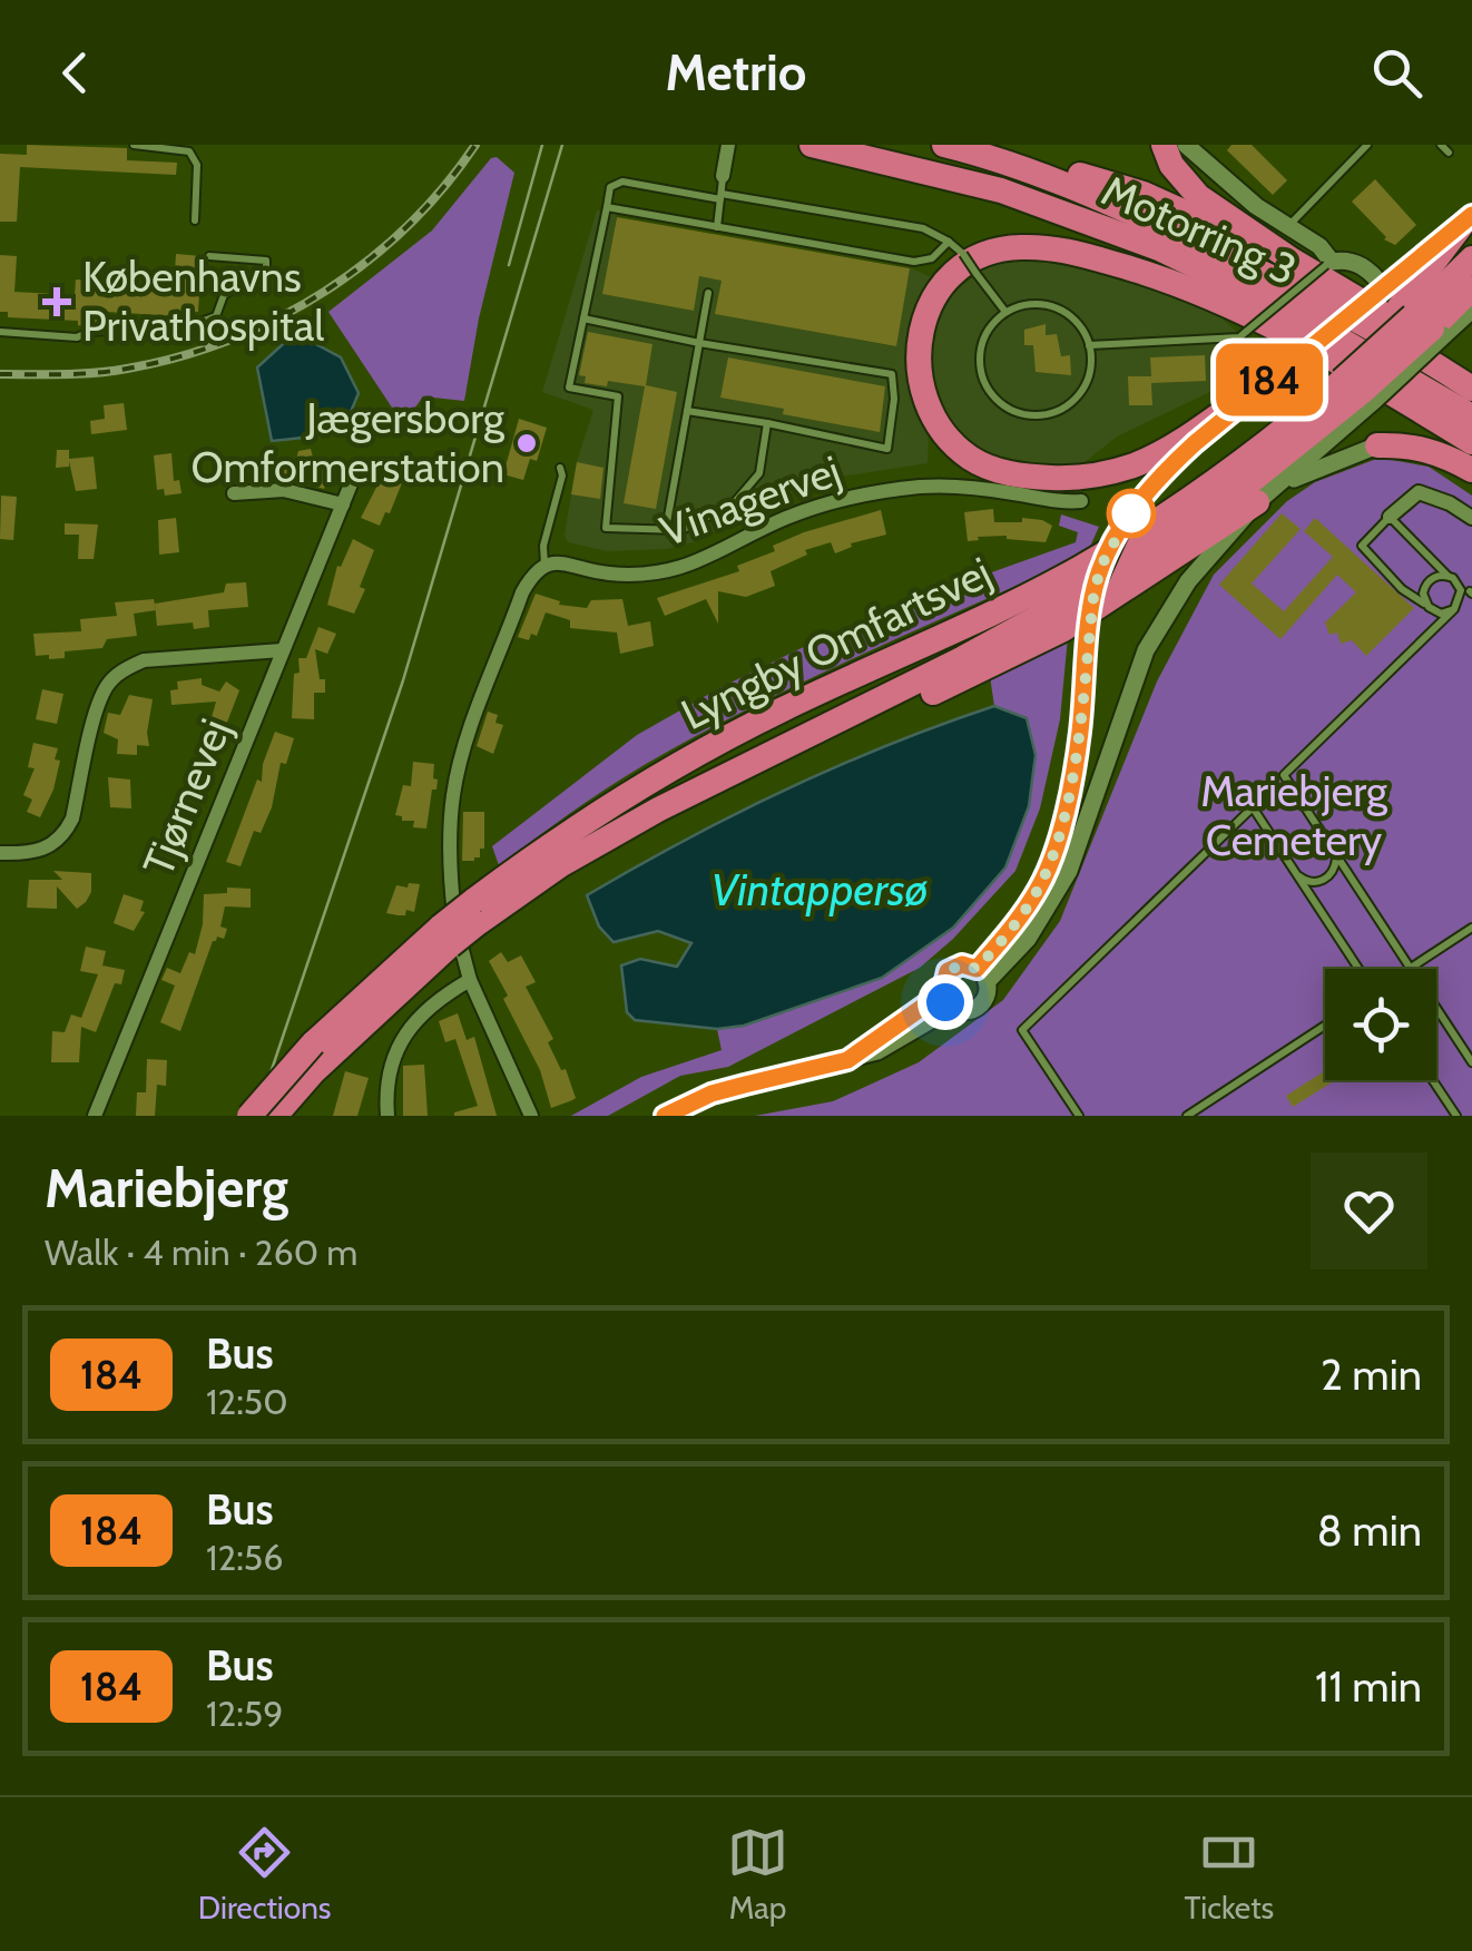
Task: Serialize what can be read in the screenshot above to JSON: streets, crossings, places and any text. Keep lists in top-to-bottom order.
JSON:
{
  "streets": {
    "highway": ["Motorring 3", "Lyngby Omfartsvej"],
    "street": ["Vinagervej", "Tjørnevej"]
  },
  "water": ["Vintappersø"],
  "parks": ["Mariebjerg Cemetery"],
  "places": {
    "health": ["Københavns Privathospital"],
    "other": ["Jægersborg Omformerstation"]
  },
  "lines": ["bus line 184"],
  "page": {
    "header": "Metrio",
    "on_map": "184",
    "heading": ["Mariebjerg", "Walk · 4 min · 260 m"],
    "list": [
      {
        "mark": "184",
        "name": "Bus",
        "note": "12:50",
        "value": "2 min"
      },
      {
        "mark": "184",
        "name": "Bus",
        "note": "12:56",
        "value": "8 min"
      },
      {
        "mark": "184",
        "name": "Bus",
        "note": "12:59",
        "value": "11 min"
      }
    ],
    "tabs": ["Directions", "Map", "Tickets"]
  }
}
